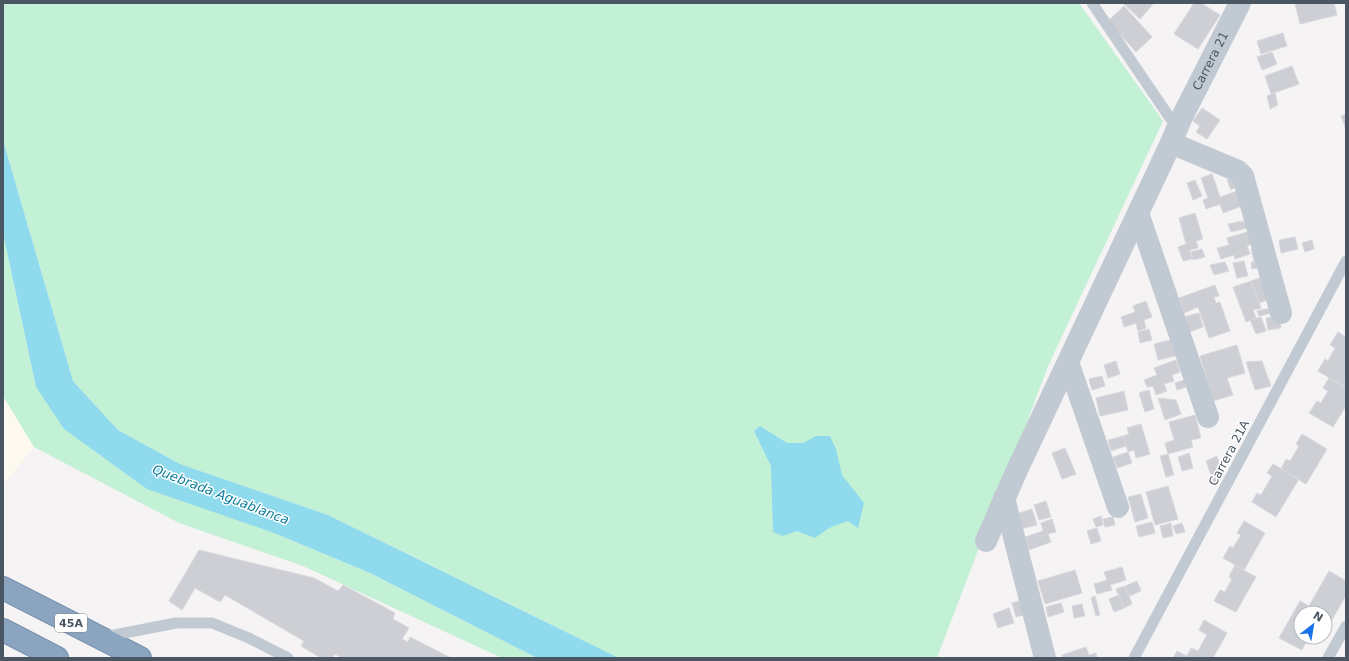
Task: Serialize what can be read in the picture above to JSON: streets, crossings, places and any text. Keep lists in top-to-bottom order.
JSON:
{
  "streets": {
    "highway": ["45A"],
    "street": ["Carrera 21"],
    "lane": ["Carrera 21A"]
  },
  "water": ["Quebrada Aguablanca"],
  "north": "top right"
}
